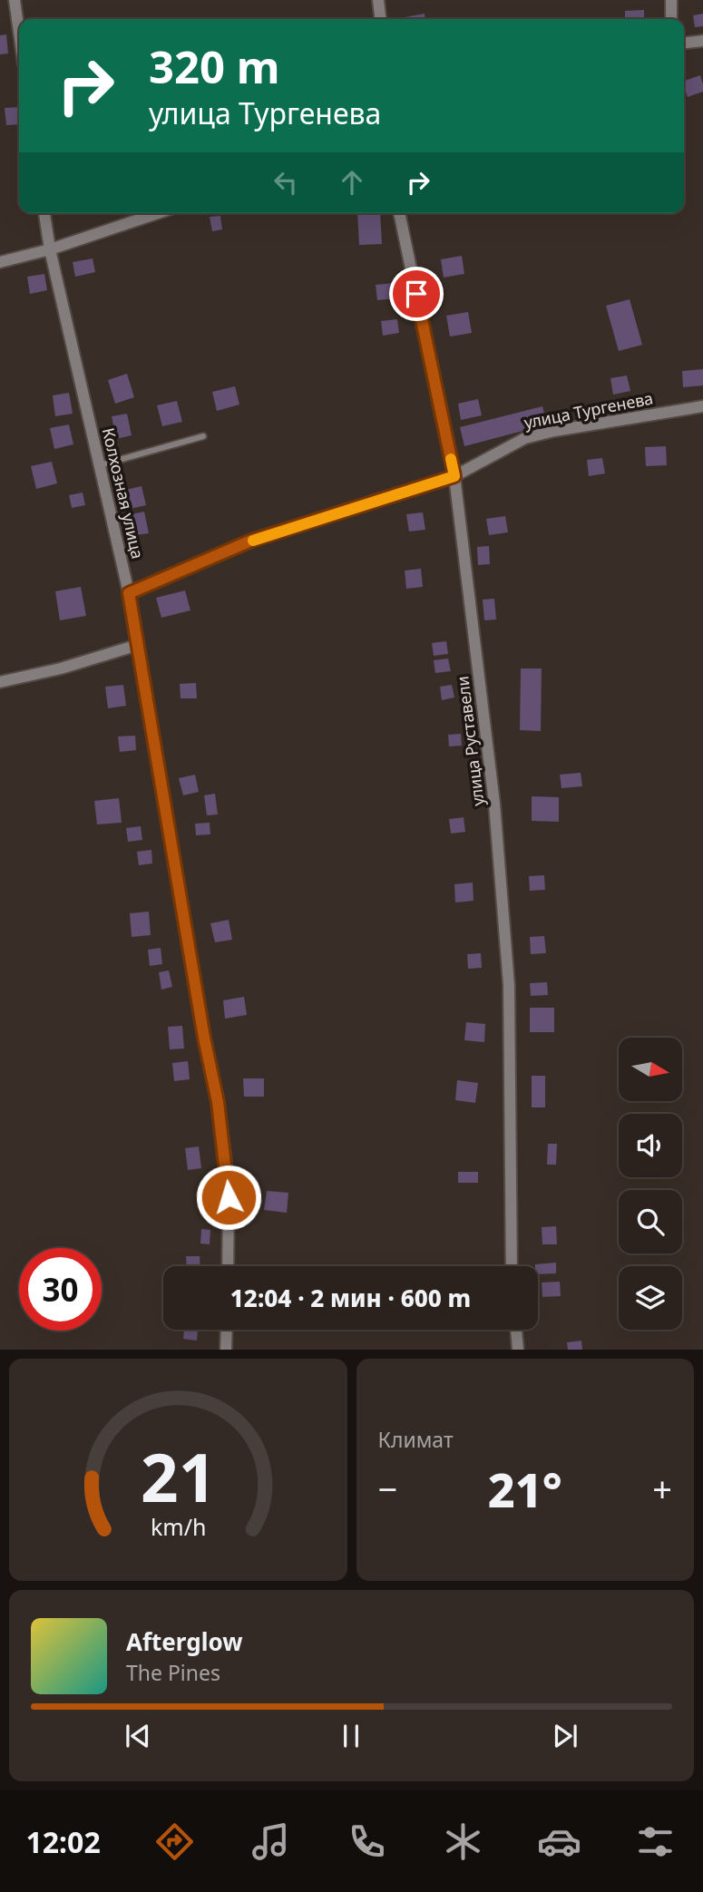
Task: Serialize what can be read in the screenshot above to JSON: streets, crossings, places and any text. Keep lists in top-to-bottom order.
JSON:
{
  "streets": {
    "street": ["улица Тургенева", "Колхозная улица", "улица Руставели"]
  },
  "crossings": [
    ["улица Тургенева", "Колхозная улица"],
    ["улица Тургенева", "улица Руставели"]
  ],
  "north": "right",
  "page": {
    "turn": ["320 m", "улица Тургенева"],
    "limit": "30",
    "trip": "12:04 · 2 мин · 600 m",
    "tile": "Климат",
    "heat": ["−", "21°", "+"],
    "song": ["Afterglow", "The Pines"],
    "tabs": "12:02",
    "gauge": ["21", "km/h"]
  }
}
